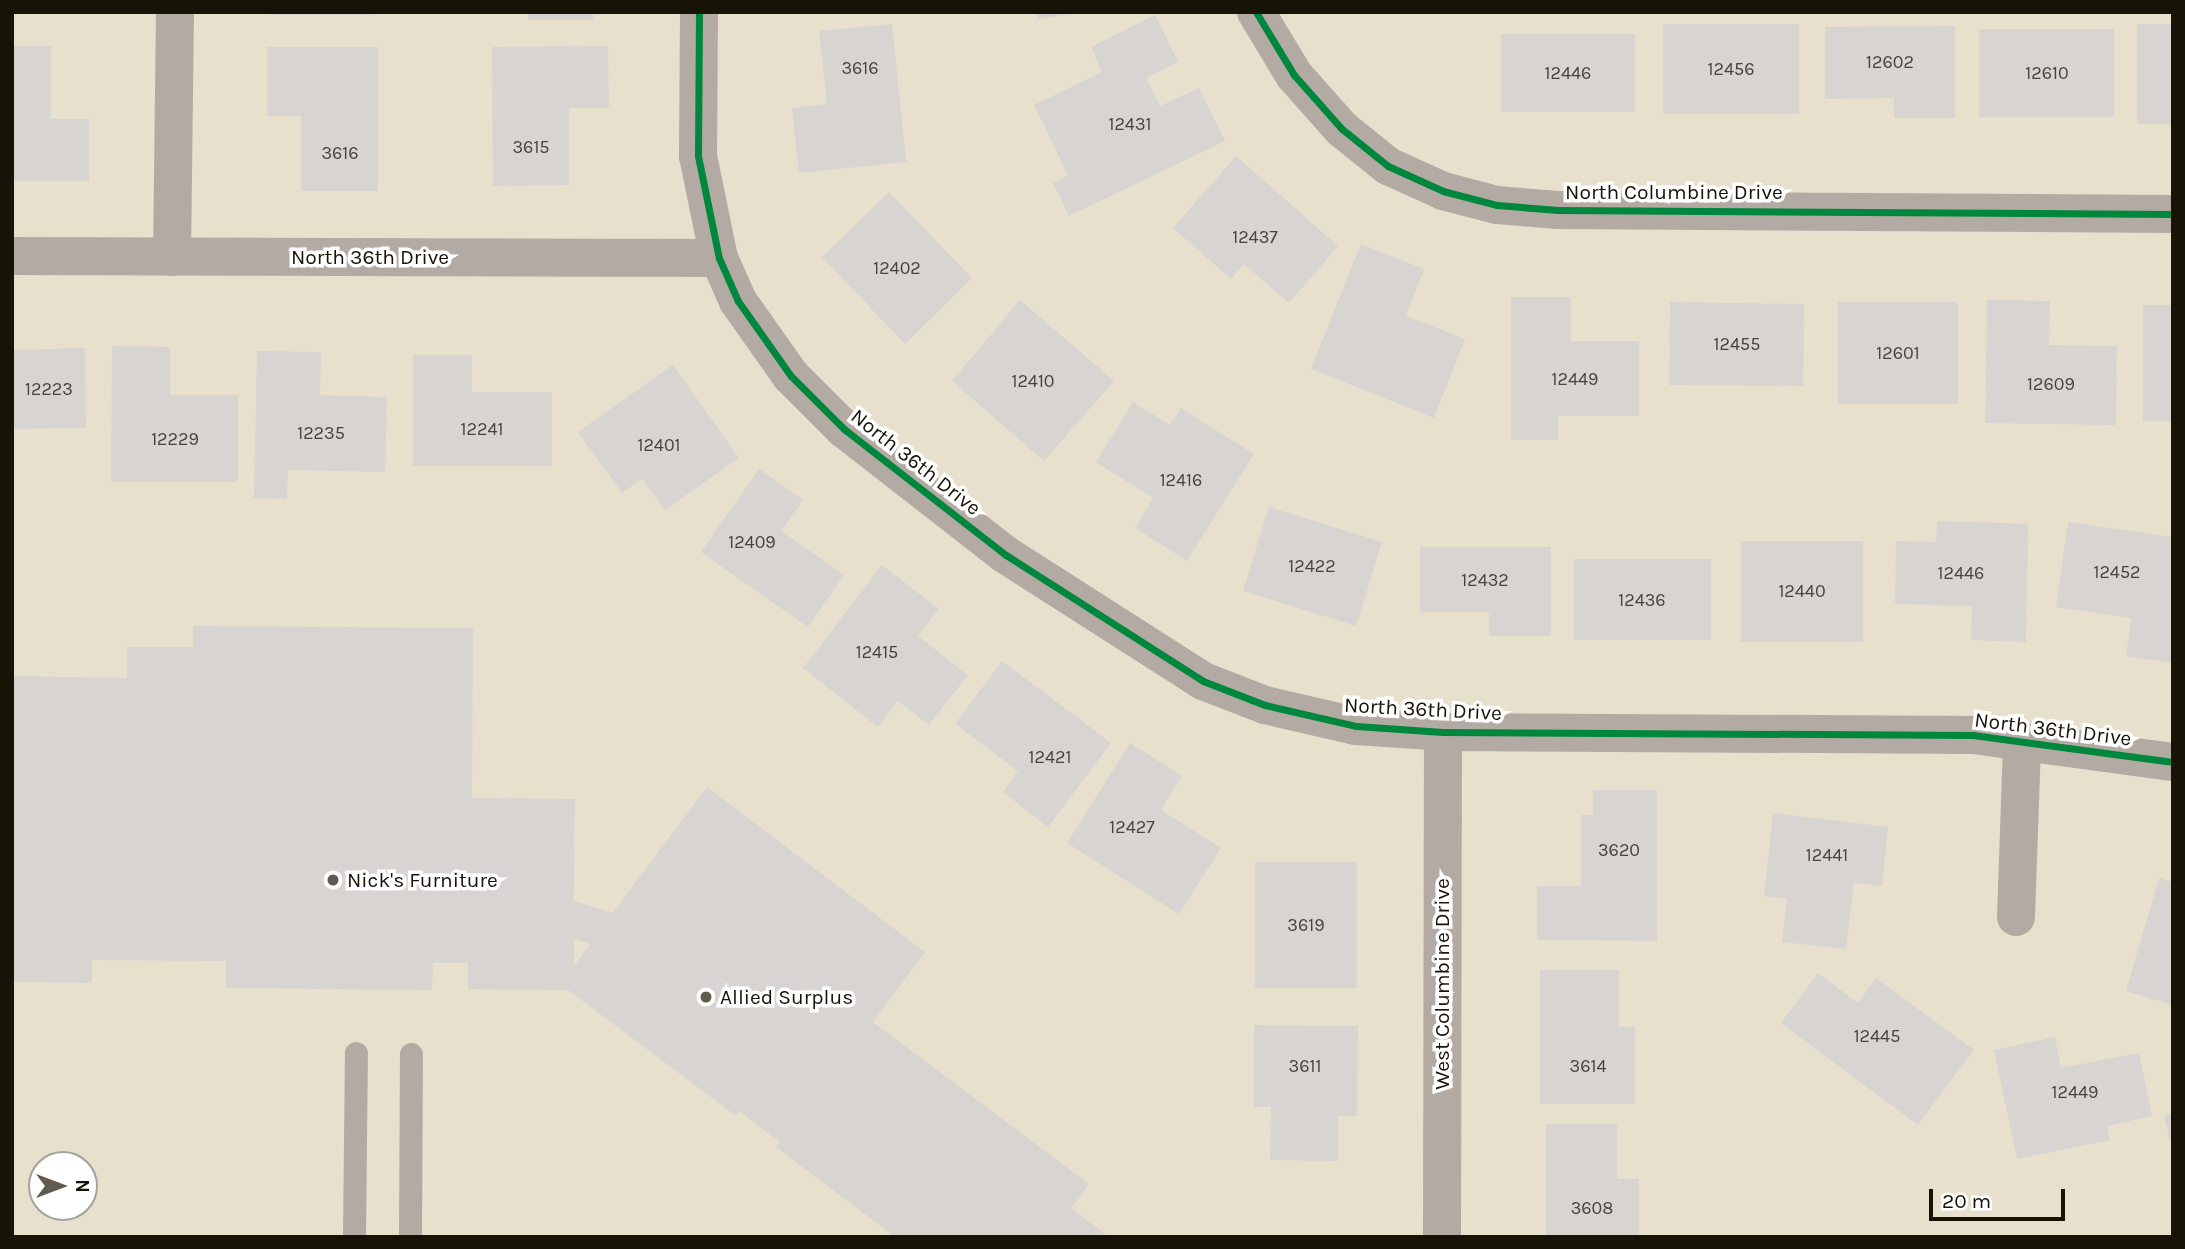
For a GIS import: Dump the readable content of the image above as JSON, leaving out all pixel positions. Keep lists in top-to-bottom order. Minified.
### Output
{"streets":{"street":["North Columbine Drive","North 36th Drive","West Columbine Drive"]},"crossings":[["North 36th Drive","West Columbine Drive"]],"places":["Nick's Furniture","Allied Surplus"],"house_numbers":["12602","3616","12456","12446","12610","12431","3615","3616","12437","12402","12455","12601","12449","12410","12609","12223","12241","12235","12229","12401","12416","12409","12422","12452","12446","12432","12440","12436","12415","12421","12427","3620","12441","3619","12445","3611","3614","12449","3608"],"scale_bar":"20 m","north":"right"}
